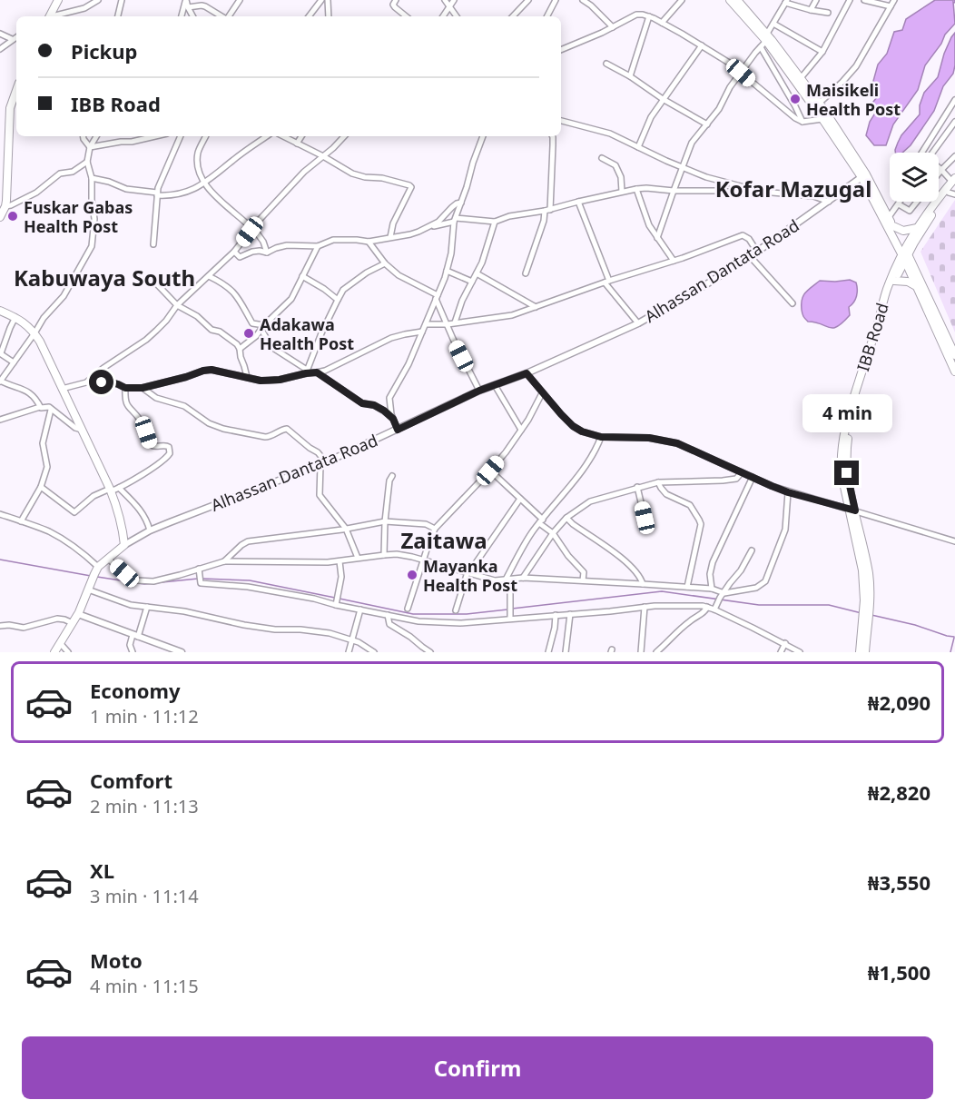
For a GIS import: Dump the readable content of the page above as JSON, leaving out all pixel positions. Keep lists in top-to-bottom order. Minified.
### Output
{"streets":{"main road":["IBB Road"],"street":["Alhassan Dantata Road"]},"districts":["Kofar Mazugal","Kabuwaya South","Zaitawa"],"places":["Maisikeli Health Post","Fuskar Gabas Health Post","Adakawa Health Post","Mayanka Health Post"],"page":{"banner":["Pickup","IBB Road"],"bubble":"4 min","list":[{"name":"Economy","note":"1 min · 11:12","value":"₦2,090"},{"name":"Comfort","note":"2 min · 11:13","value":"₦2,820"},{"name":"XL","note":"3 min · 11:14","value":"₦3,550"},{"name":"Moto","note":"4 min · 11:15","value":"₦1,500"}],"buttons":"Confirm"}}
